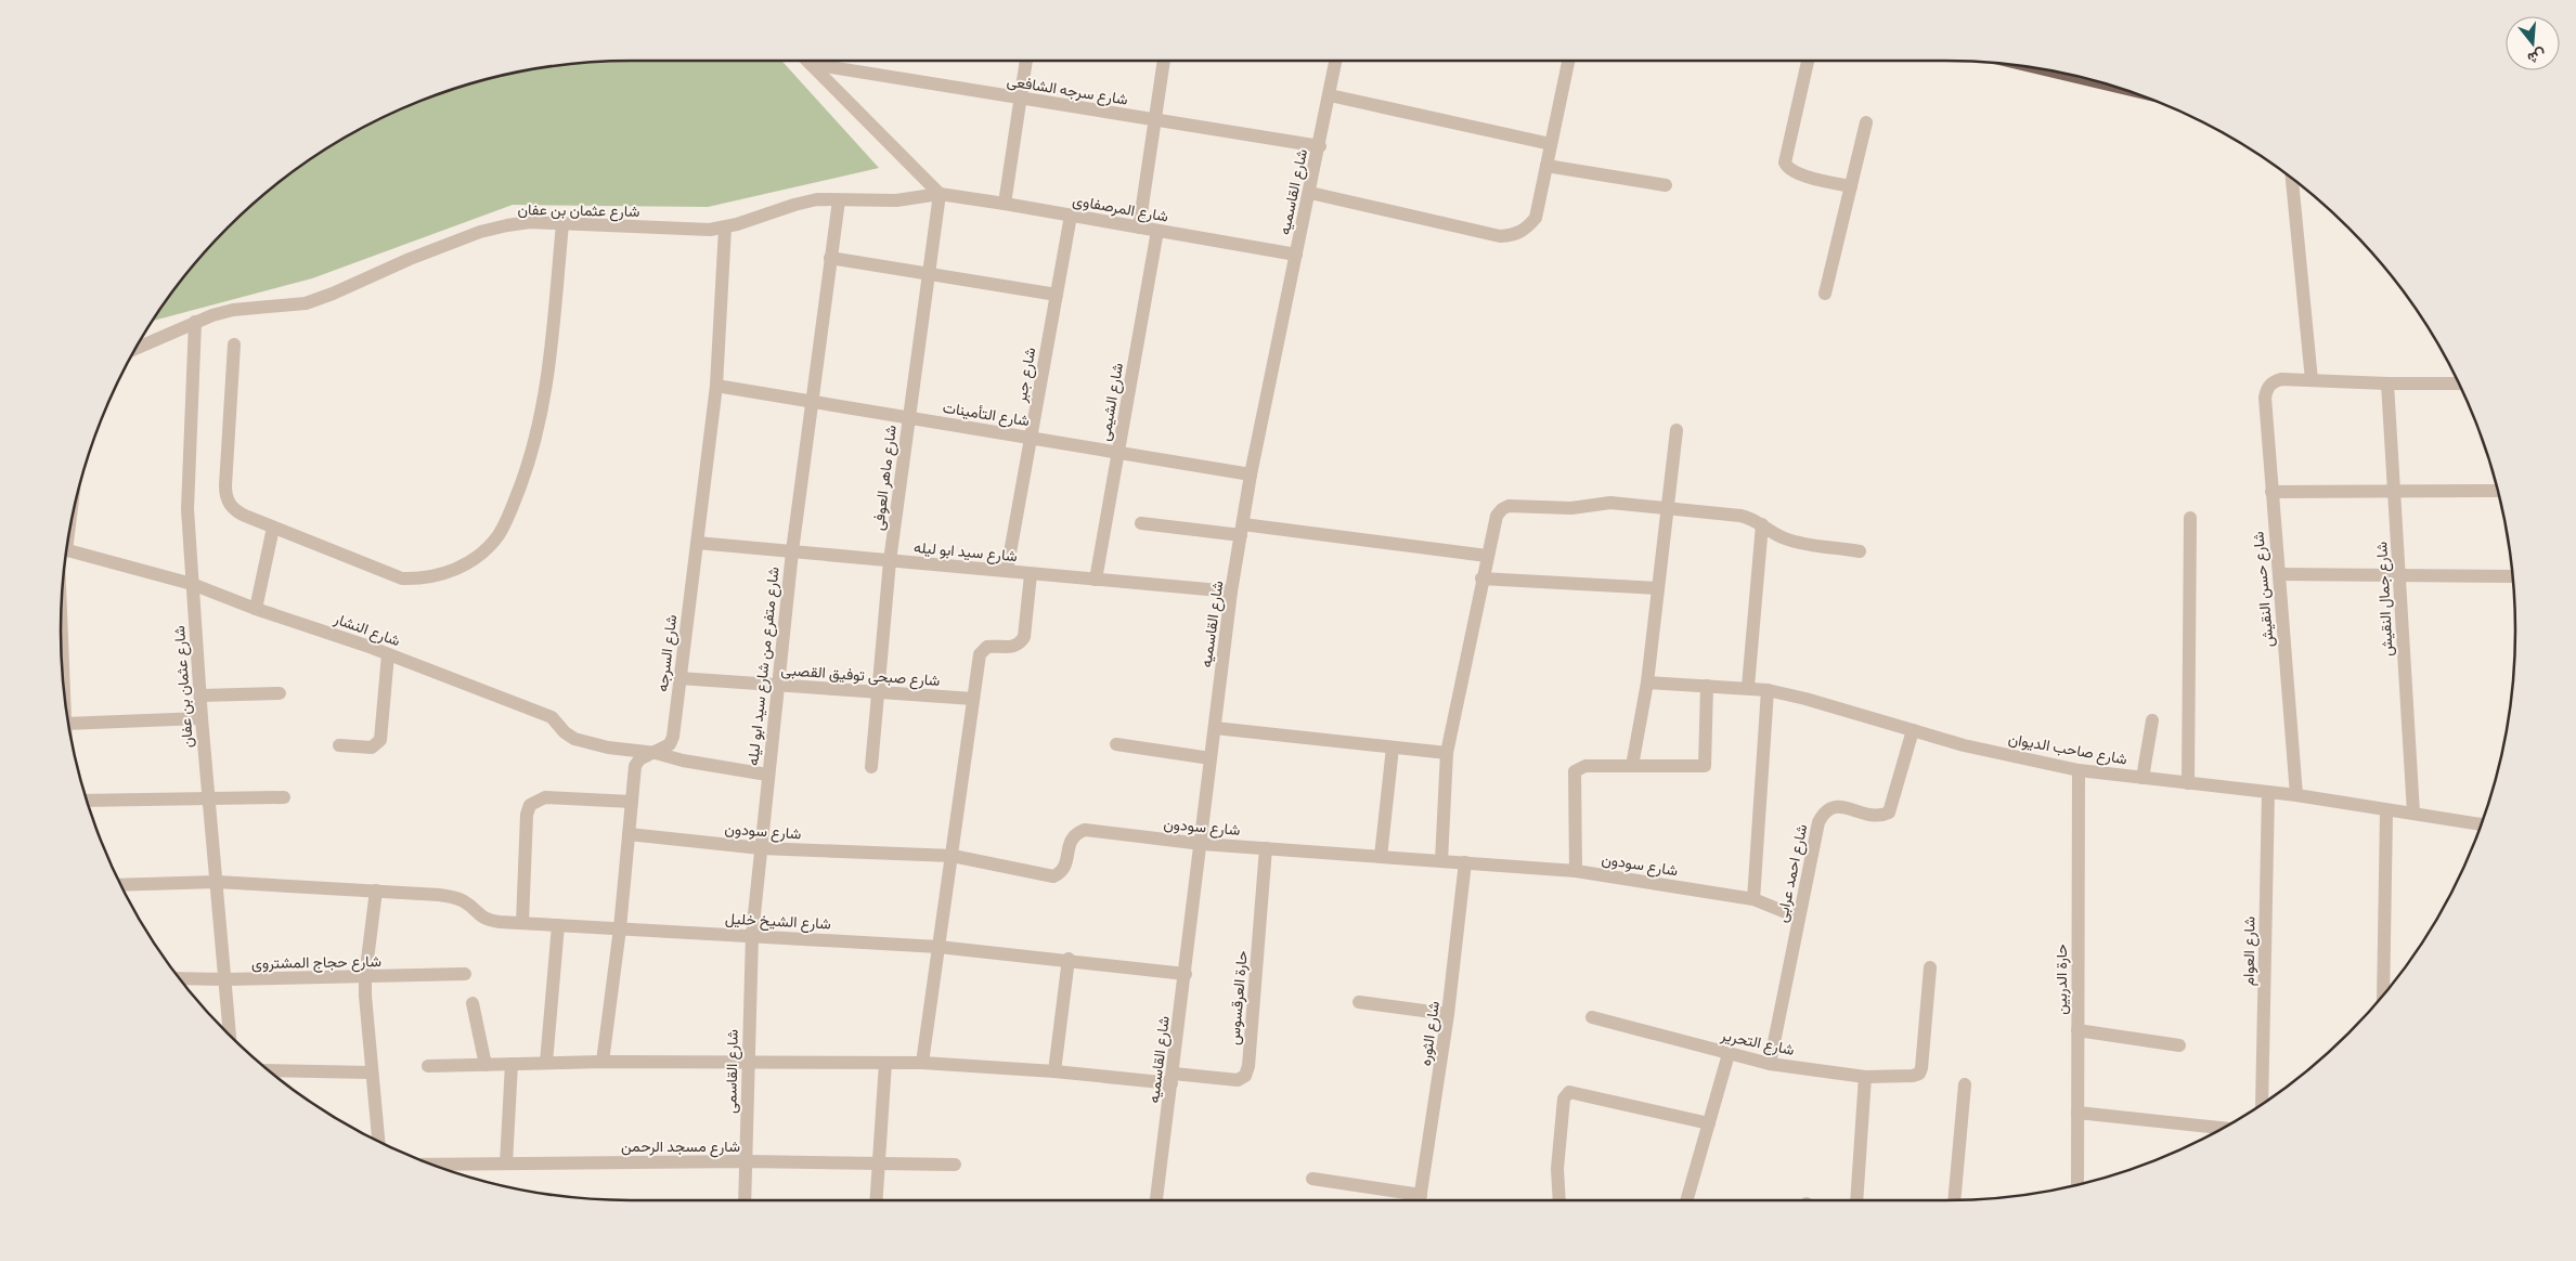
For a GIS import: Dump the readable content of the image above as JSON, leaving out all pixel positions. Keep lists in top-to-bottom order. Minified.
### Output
{"streets":{"street":["شارع سرجه الشافعى","شارع القاسميه","شارع المرصفاوى","شارع عثمان بن عفان","شارع جبر","شارع الشيمى","شارع التأمينات","شارع ماهر العوفى","شارع سيد ابو ليله","شارع حسن النقيش","شارع جمال النقيش","شارع النشار","شارع السرجه","شارع متفرع من شارع سيد ابو ليله","شارع صبحى توفيق القصبى","شارع صاحب الديوان","شارع سودون","شارع احمد عرابى","شارع الشيخ خليل","شارع العوام","شارع حجاج المشتروى","حارة الدربين","حارة العرقسوس","شارع الثوره","شارع التحرير","شارع القاسمى","شارع مسجد الرحمن"]},"crossings":[["شارع سرجه الشافعى","شارع القاسميه"],["شارع القاسميه","شارع المرصفاوى"],["شارع القاسميه","شارع التأمينات"],["شارع القاسميه","شارع سيد ابو ليله"],["شارع القاسميه","شارع سودون"],["شارع القاسميه","شارع الشيخ خليل"],["شارع القاسميه","حارة العرقسوس"],["شارع المرصفاوى","شارع عثمان بن عفان"],["شارع المرصفاوى","شارع جبر"],["شارع المرصفاوى","شارع الشيمى"],["شارع المرصفاوى","شارع ماهر العوفى"],["شارع عثمان بن عفان","شارع ماهر العوفى"],["شارع عثمان بن عفان","شارع النشار"],["شارع عثمان بن عفان","شارع السرجه"],["شارع عثمان بن عفان","شارع متفرع من شارع سيد ابو ليله"],["شارع عثمان بن عفان","شارع الشيخ خليل"],["شارع عثمان بن عفان","شارع حجاج المشتروى"],["شارع جبر","شارع التأمينات"],["شارع جبر","شارع سيد ابو ليله"],["شارع الشيمى","شارع التأمينات"],["شارع الشيمى","شارع سيد ابو ليله"],["شارع التأمينات","شارع ماهر العوفى"],["شارع التأمينات","شارع السرجه"],["شارع التأمينات","شارع متفرع من شارع سيد ابو ليله"],["شارع ماهر العوفى","شارع سيد ابو ليله"],["شارع ماهر العوفى","شارع صبحى توفيق القصبى"],["شارع سيد ابو ليله","شارع السرجه"],["شارع سيد ابو ليله","شارع متفرع من شارع سيد ابو ليله"],["شارع حسن النقيش","شارع صاحب الديوان"],["شارع جمال النقيش","شارع صاحب الديوان"],["شارع النشار","شارع السرجه"],["شارع النشار","شارع متفرع من شارع سيد ابو ليله"],["شارع السرجه","شارع صبحى توفيق القصبى"],["شارع السرجه","شارع سودون"],["شارع السرجه","شارع الشيخ خليل"],["شارع متفرع من شارع سيد ابو ليله","شارع صبحى توفيق القصبى"],["شارع متفرع من شارع سيد ابو ليله","شارع سودون"],["شارع متفرع من شارع سيد ابو ليله","شارع الشيخ خليل"],["شارع متفرع من شارع سيد ابو ليله","شارع القاسمى"],["شارع صاحب الديوان","شارع احمد عرابى"],["شارع صاحب الديوان","شارع العوام"],["شارع صاحب الديوان","حارة الدربين"],["شارع سودون","شارع احمد عرابى"],["شارع سودون","حارة العرقسوس"],["شارع سودون","شارع الثوره"],["شارع احمد عرابى","شارع التحرير"],["شارع الشيخ خليل","شارع القاسمى"],["شارع القاسمى","شارع مسجد الرحمن"]],"north":"bottom"}
